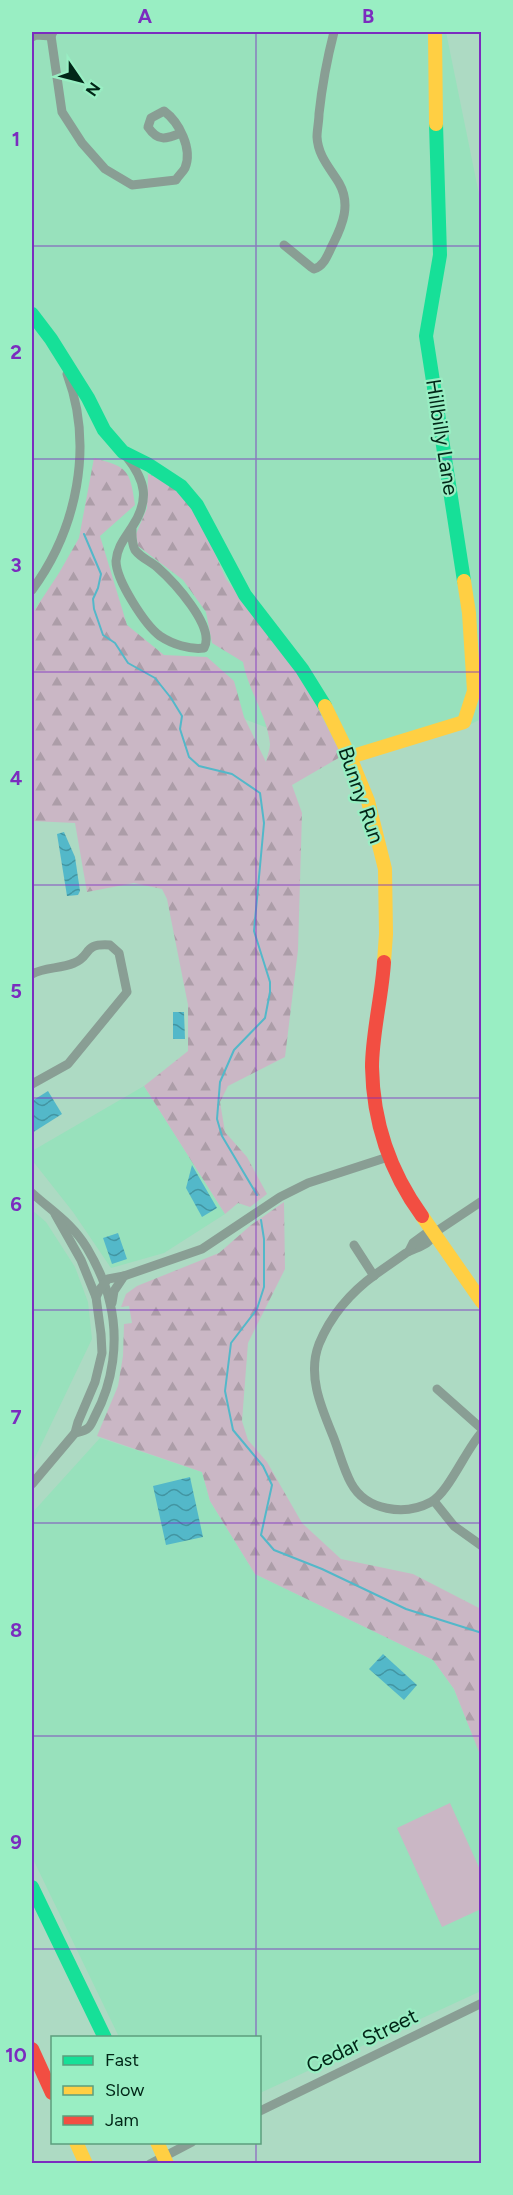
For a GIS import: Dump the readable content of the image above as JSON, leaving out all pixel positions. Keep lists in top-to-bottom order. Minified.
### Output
{"streets":{"main road":["Hillbilly Lane","Bunny Run"],"street":["Cedar Street"]},"crossings":[["Hillbilly Lane","Bunny Run"]],"legend":["Fast","Slow","Jam"],"north":"bottom right","grid":{"columns":["A","B"],"rows":["1","2","3","4","5","6","7","8","9","10"]}}
